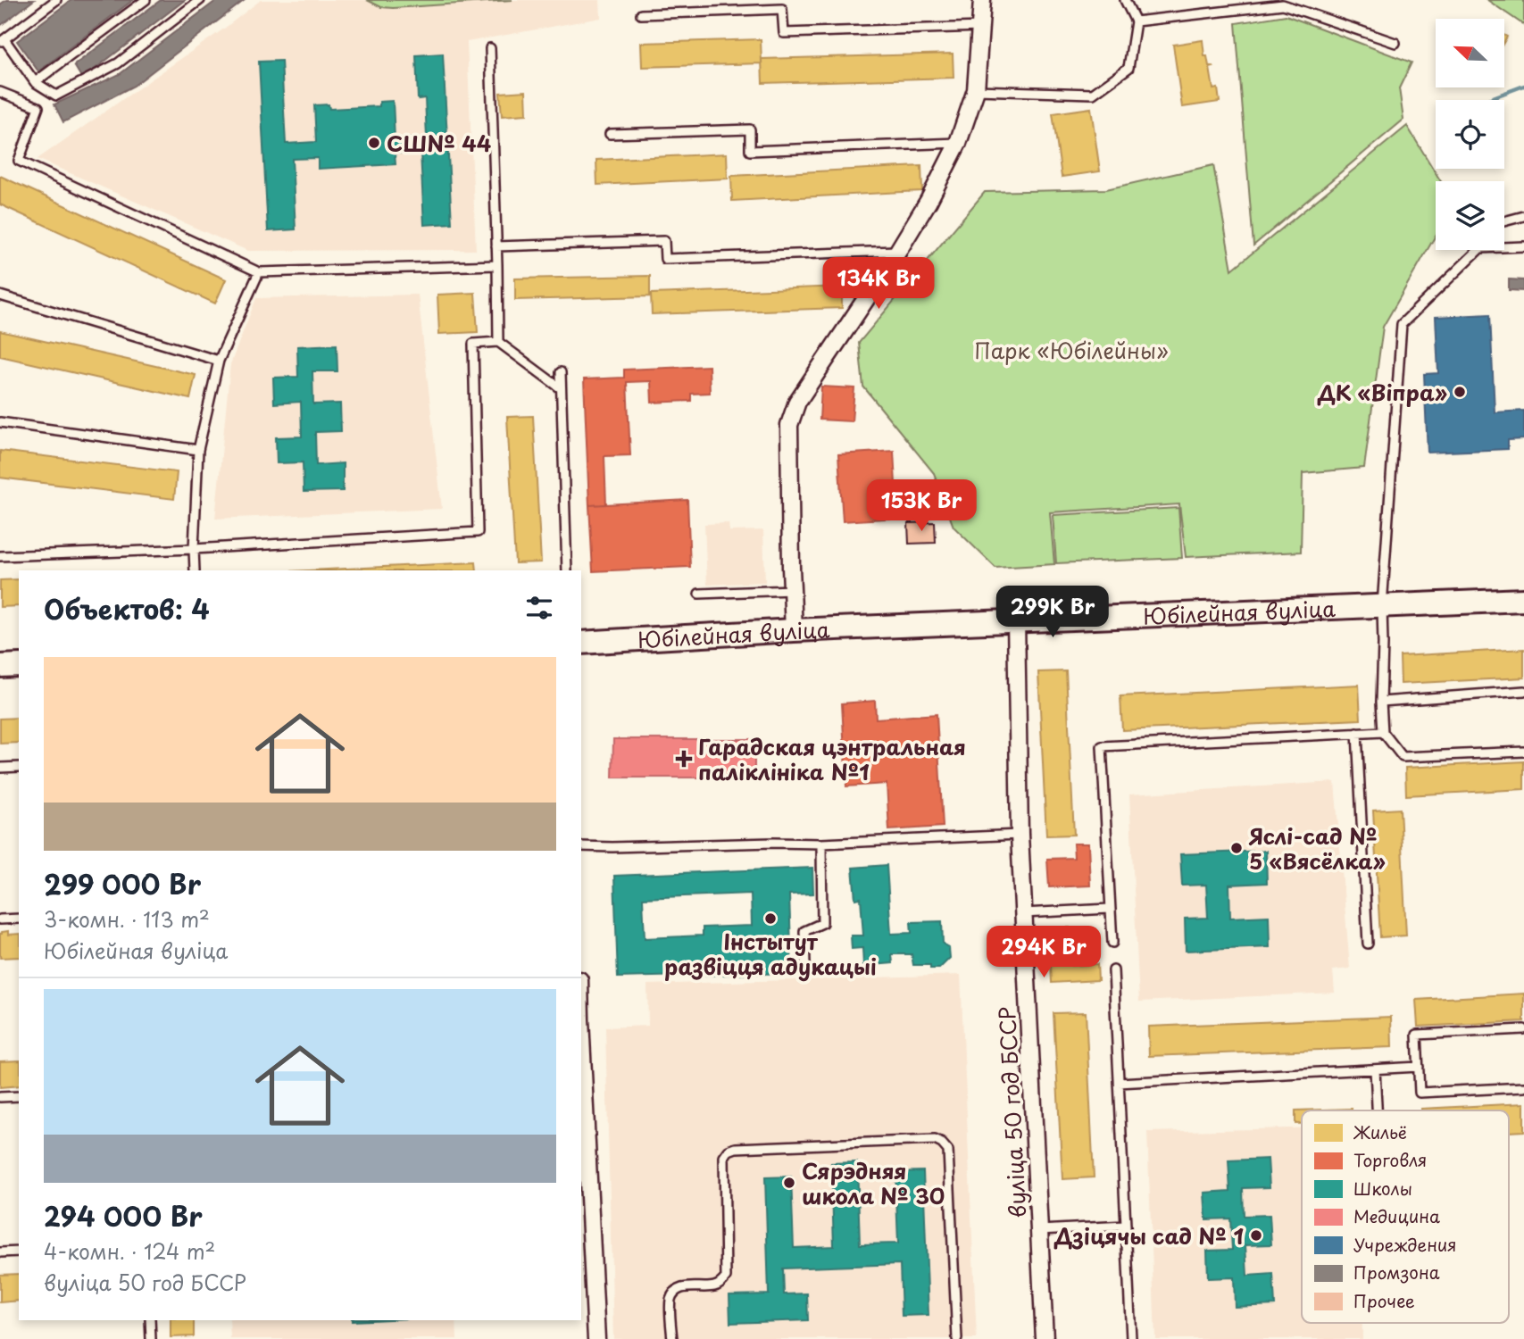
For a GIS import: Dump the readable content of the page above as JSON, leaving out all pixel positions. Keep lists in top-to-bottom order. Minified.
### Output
{"streets":{"main road":["Юбілейная вуліца"],"street":["вуліца 50 год БССР"]},"crossings":[["Юбілейная вуліца","вуліца 50 год БССР"]],"parks":["Парк «Юбілейны»"],"places":{"other":["СШ№ 44","ДК «Віпра»","Яслі-сад № 5 «Вясёлка»","Інстытут развіцця адукацыі","Сярэдняя школа № 30","Дзіцячы сад № 1"],"health":["Гарадская цэнтральная паліклініка №1"]},"legend":["Жильё","Торговля","Школы","Медицина","Учреждения","Промзона","Прочее"],"north":"top left","page":{"price":["134K Br","153K Br","299K Br","294K Br"],"heading":"Объектов: 4","list":[{"name":"299 000 Br","note":"3-комн. · 113 m² · Юбілейная вуліца"},{"name":"294 000 Br","note":"4-комн. · 124 m² · вуліца 50 год БССР"}]}}
